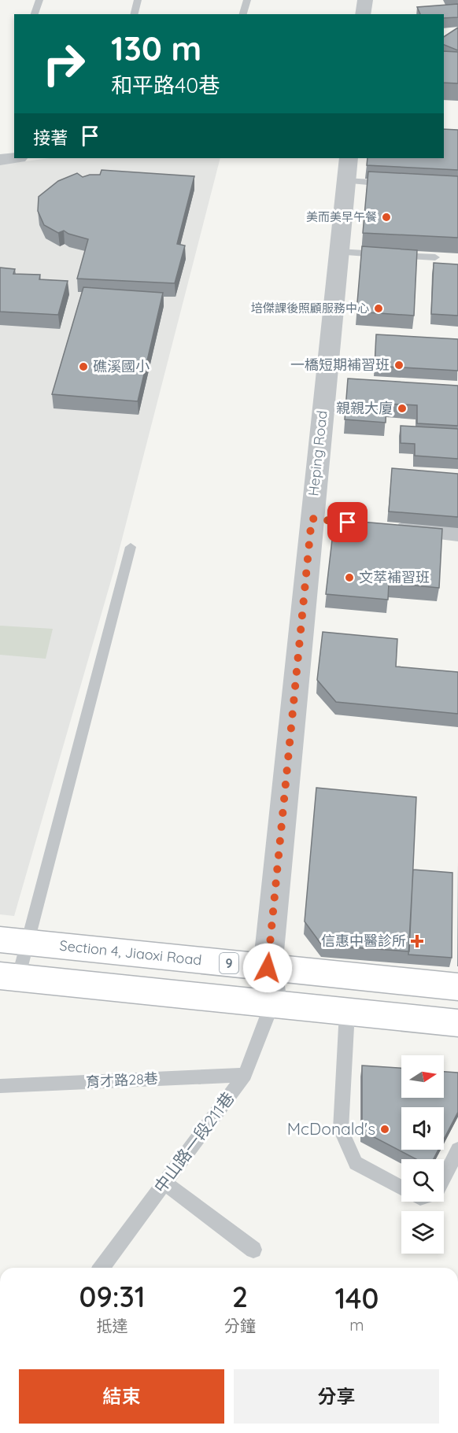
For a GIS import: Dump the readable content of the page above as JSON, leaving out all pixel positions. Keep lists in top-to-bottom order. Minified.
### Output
{"streets":{"main road":["Section 4, Jiaoxi Road","9"],"street":["Heping Road"],"lane":["育才路28巷","中山路一段211巷"]},"crossings":[["Heping Road","Section 4, Jiaoxi Road"],["Heping Road","中山路一段211巷"],["育才路28巷","中山路一段211巷"]],"places":{"other":["美而美早午餐","培傑課後照顧服務中心","一橋短期補習班","礁溪國小","親親大廈","文萃補習班","McDonald's"],"health":["信惠中醫診所"]},"north":"right","page":{"turn":["130 m","和平路40巷"],"then":"接著","eta":["09:31","抵達","2","分鐘","140","m"],"buttons":["結束","分享"]}}
